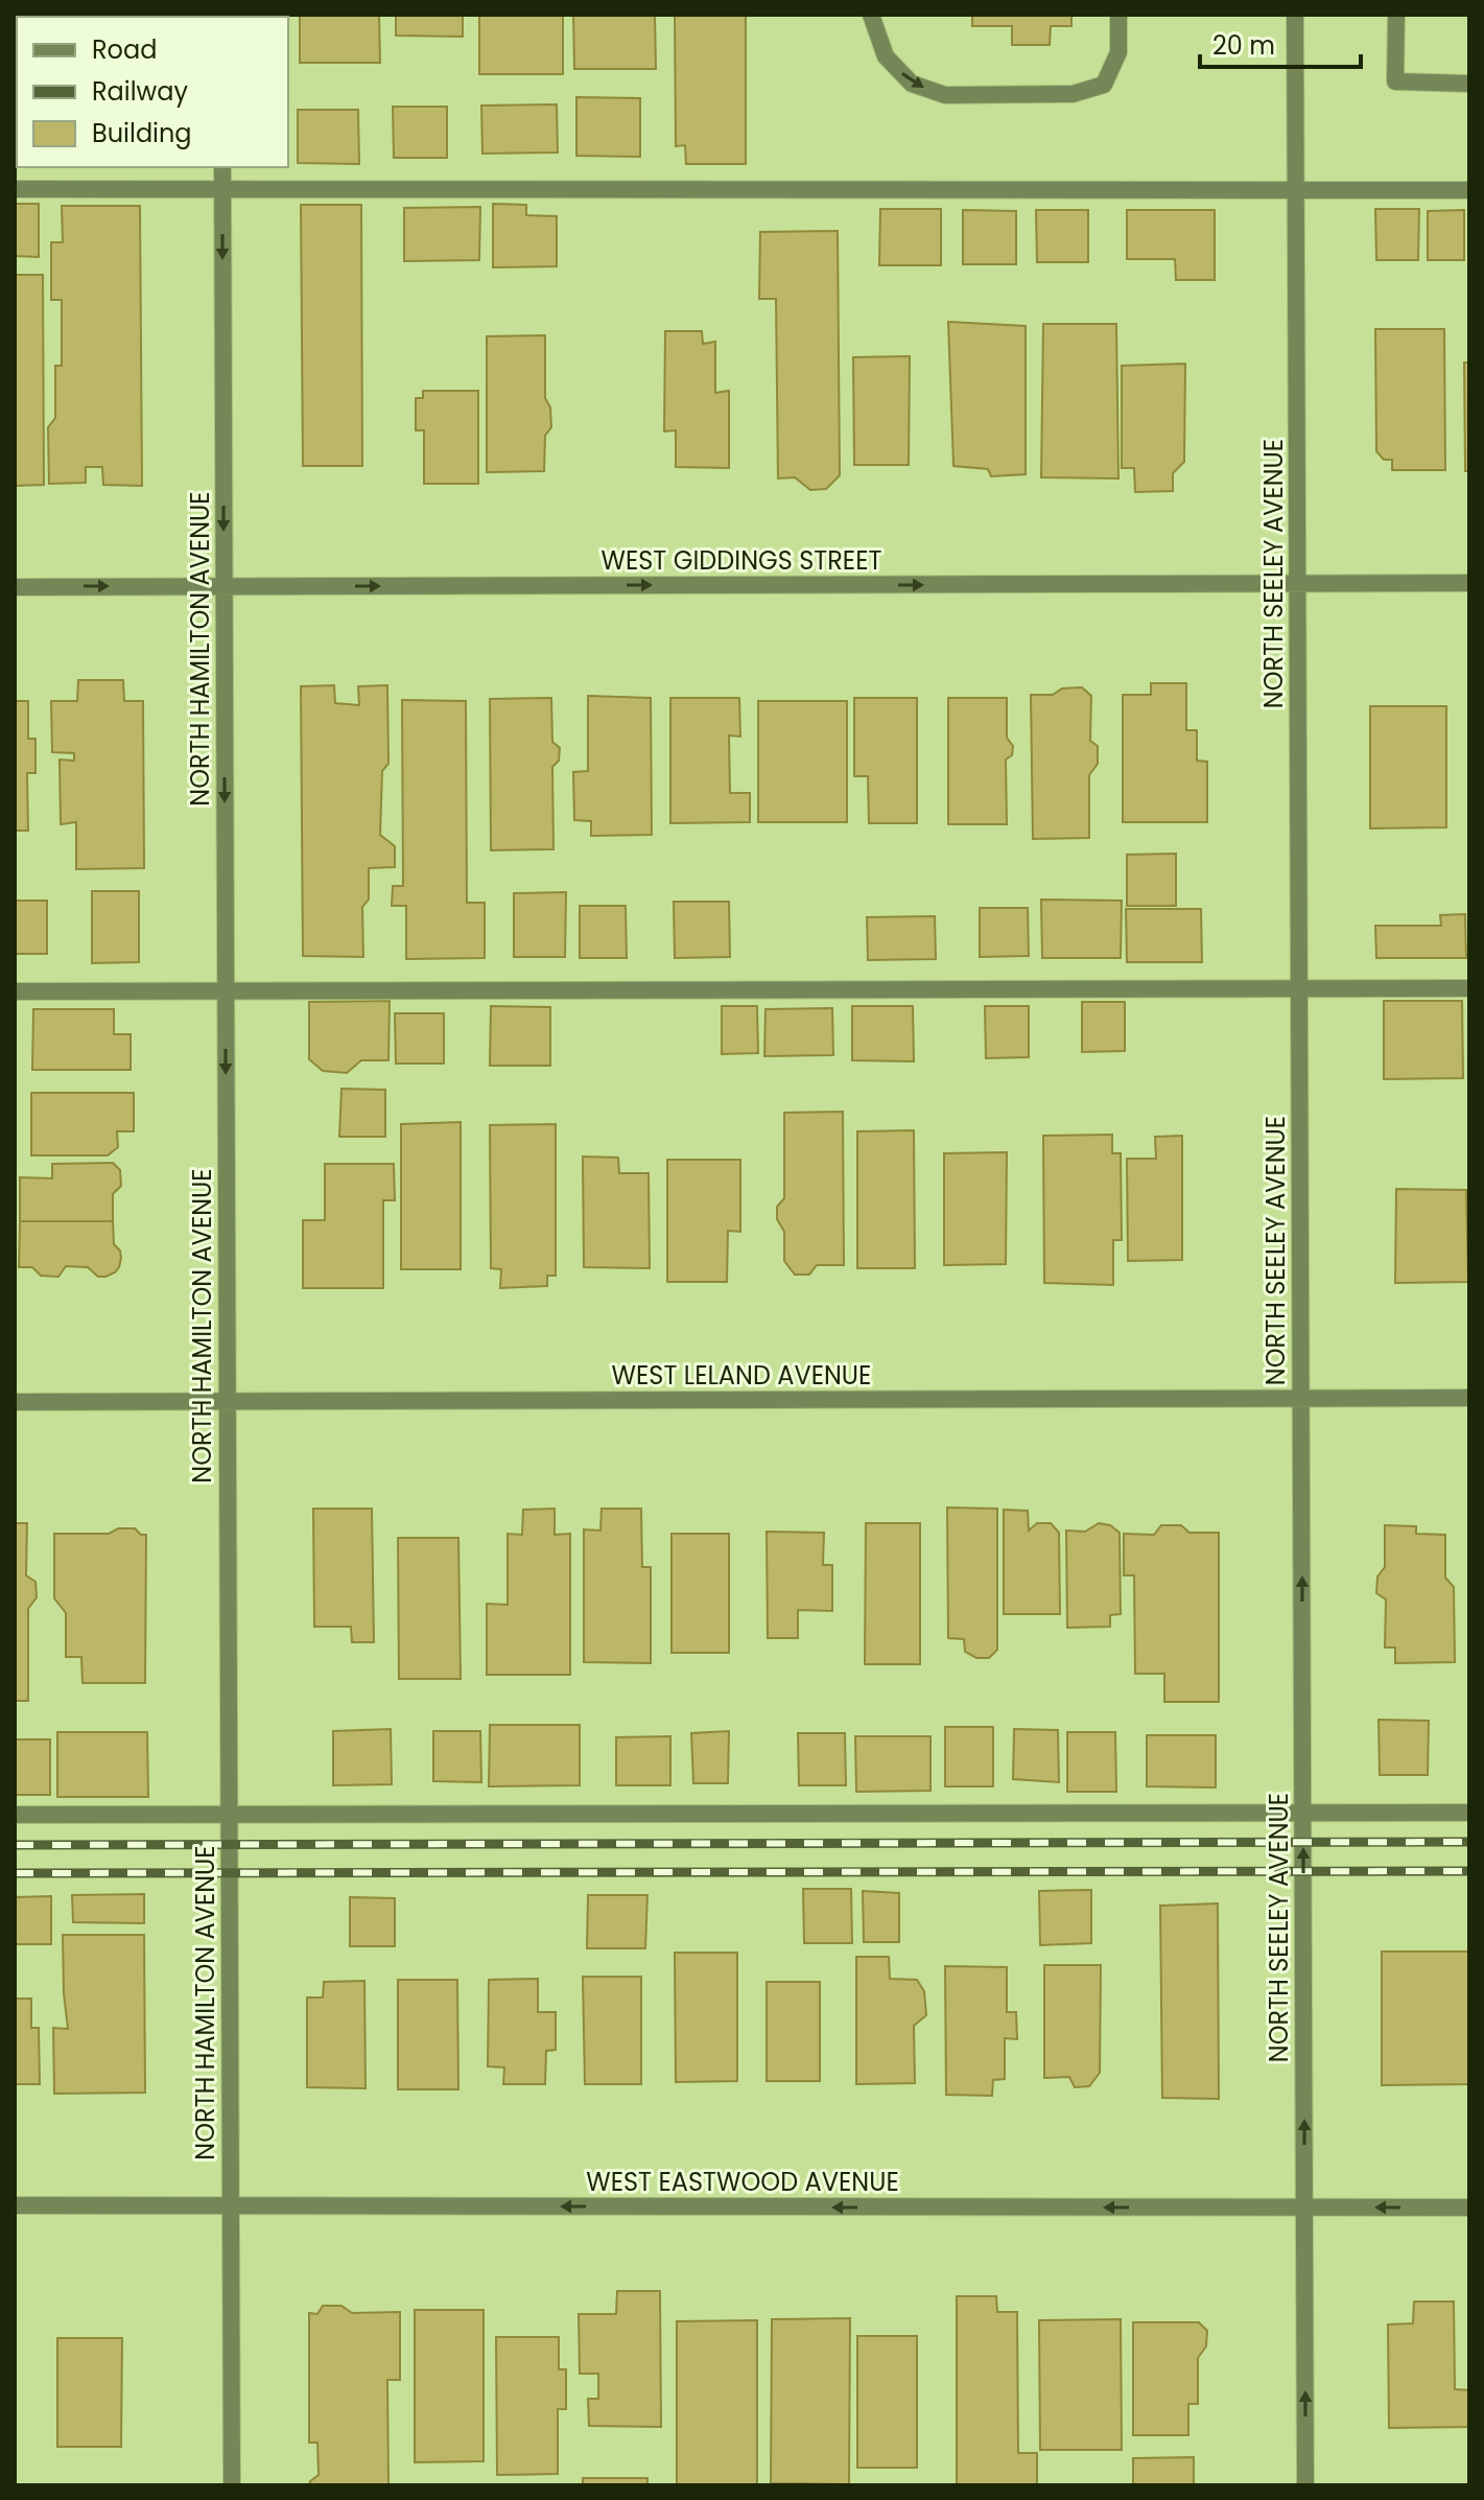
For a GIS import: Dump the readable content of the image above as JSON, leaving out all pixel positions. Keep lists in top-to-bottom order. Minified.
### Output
{"streets":{"street":["WEST GIDDINGS STREET","NORTH SEELEY AVENUE","NORTH HAMILTON AVENUE","WEST LELAND AVENUE","WEST EASTWOOD AVENUE"]},"crossings":[["WEST GIDDINGS STREET","NORTH SEELEY AVENUE"],["WEST GIDDINGS STREET","NORTH HAMILTON AVENUE"],["NORTH SEELEY AVENUE","WEST LELAND AVENUE"],["NORTH SEELEY AVENUE","WEST EASTWOOD AVENUE"],["NORTH HAMILTON AVENUE","WEST LELAND AVENUE"],["NORTH HAMILTON AVENUE","WEST EASTWOOD AVENUE"]],"one_way":["WEST GIDDINGS STREET","NORTH SEELEY AVENUE","NORTH HAMILTON AVENUE","WEST EASTWOOD AVENUE"],"legend":["Road","Railway","Building"],"scale_bar":"20 m"}
